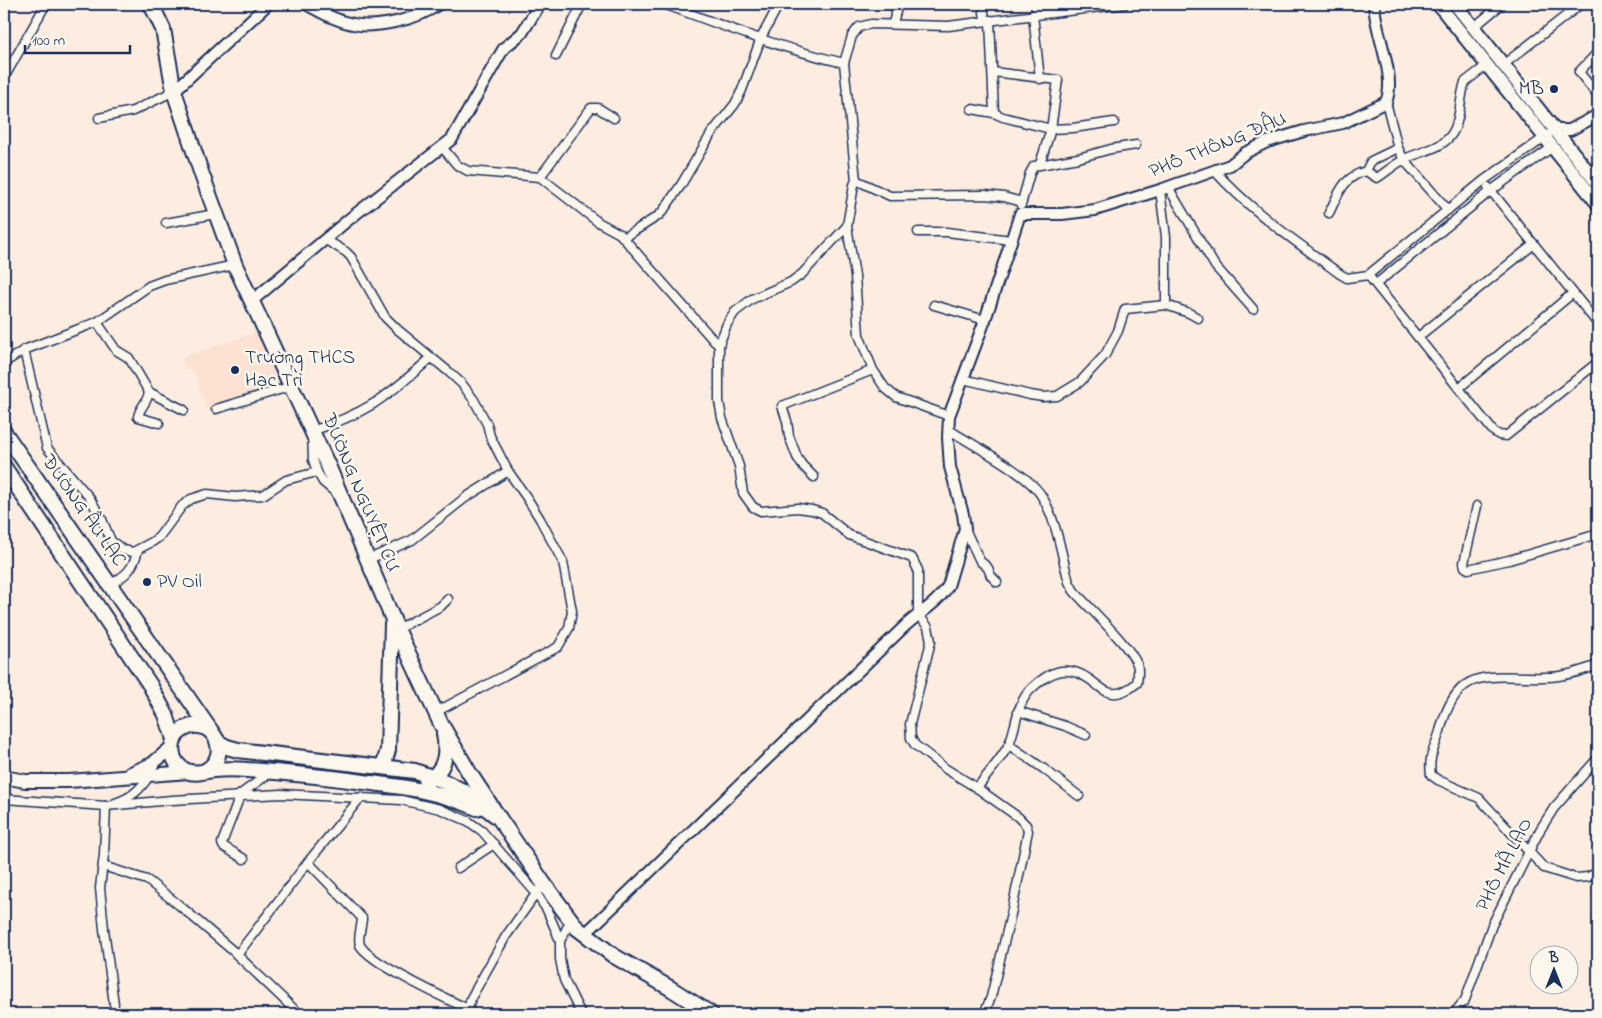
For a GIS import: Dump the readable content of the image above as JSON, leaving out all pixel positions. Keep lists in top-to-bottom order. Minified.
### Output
{"streets":{"highway":["ĐƯỜNG NGUYỆT CƯ","ĐƯỜNG ÂU LẠC"],"street":["PHỐ THÔNG ĐẬU","PHỐ MÃ LAO"]},"places":["MB","Trường THCS Hạc Trì","PV Oil"],"scale_bar":"100 m","north":"top"}
